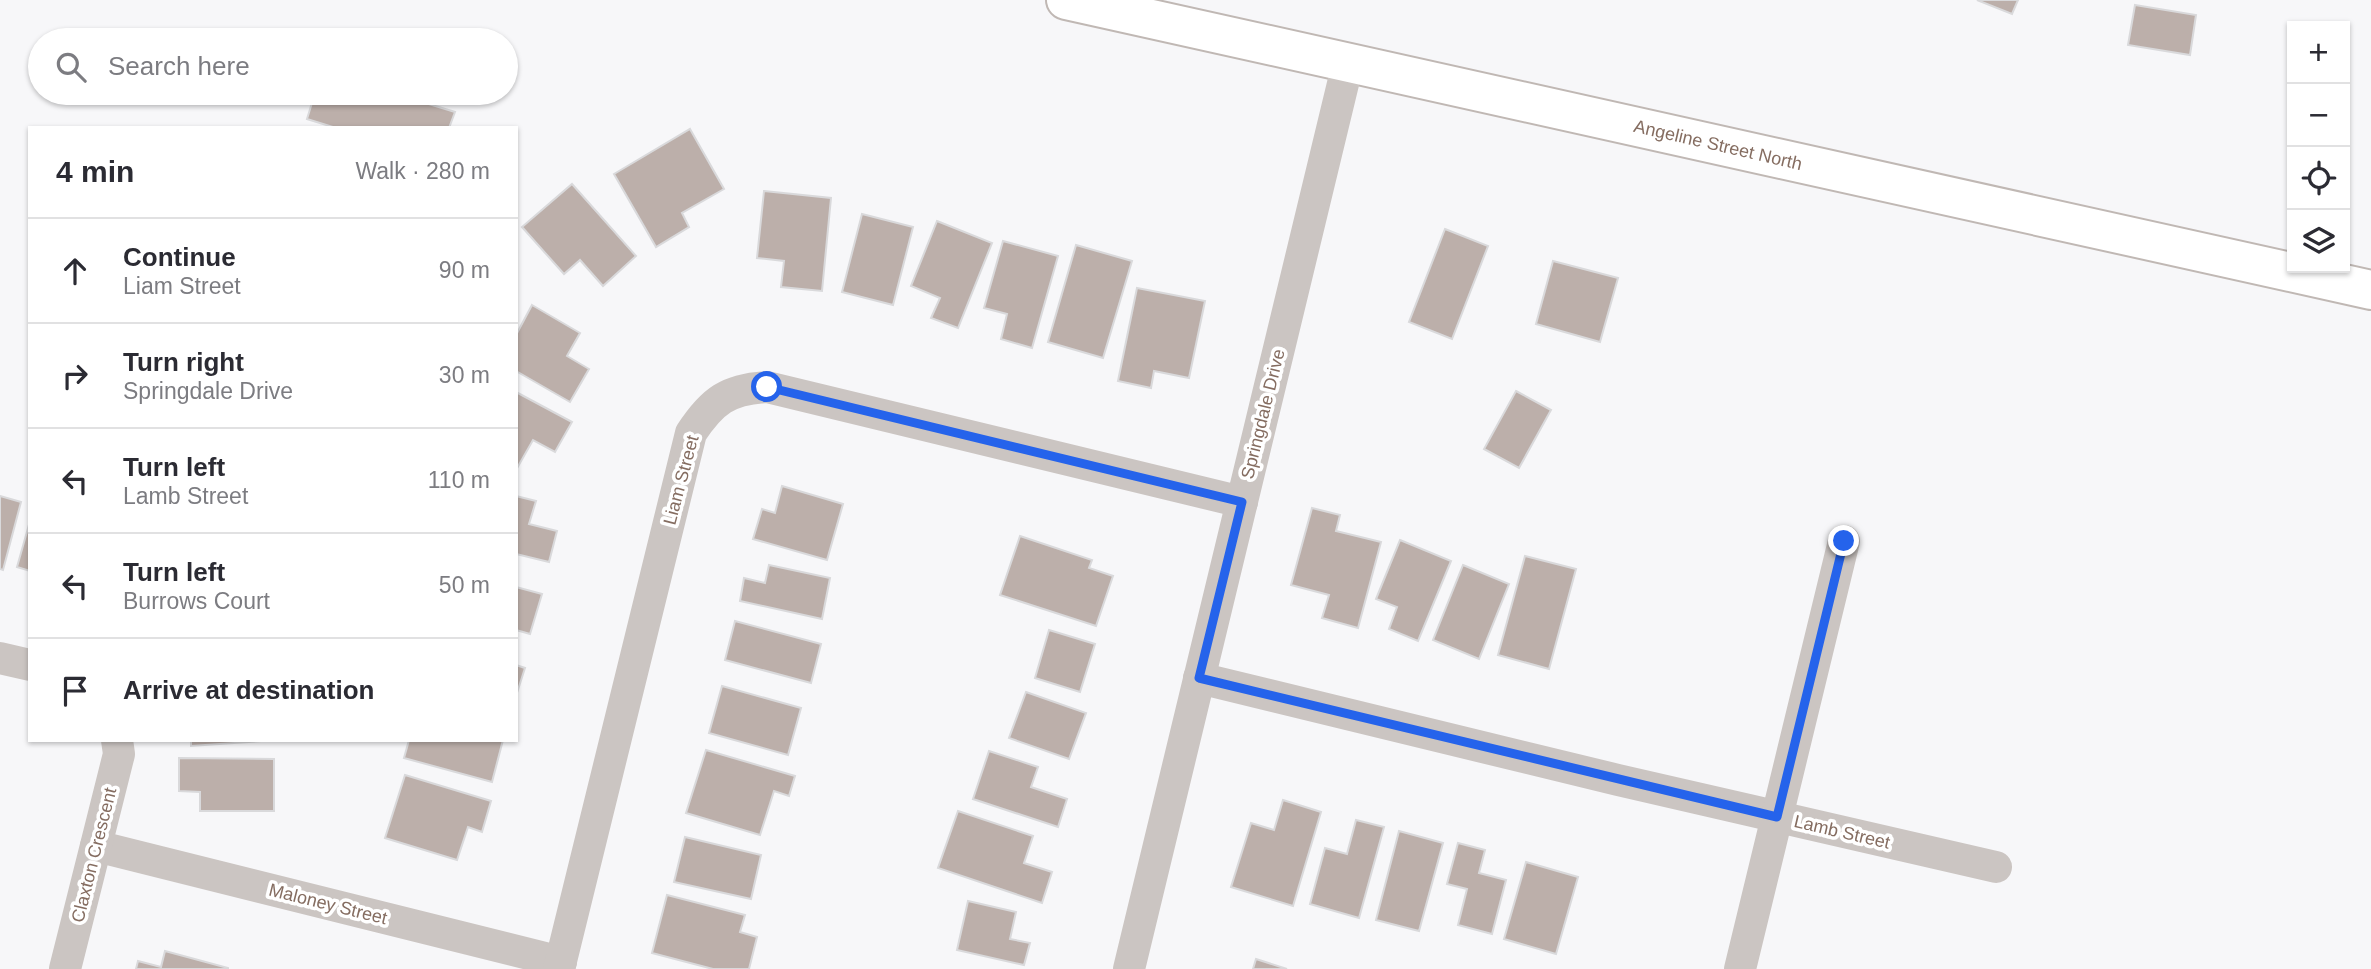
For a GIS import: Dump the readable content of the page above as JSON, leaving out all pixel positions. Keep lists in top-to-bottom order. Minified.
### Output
{"streets":{"main road":["Angeline Street North"],"street":["Springdale Drive","Liam Street","Lamb Street","Claxton Crescent","Maloney Street"]},"crossings":[["Angeline Street North","Springdale Drive"],["Springdale Drive","Liam Street"],["Springdale Drive","Lamb Street"],["Liam Street","Maloney Street"],["Claxton Crescent","Maloney Street"]],"page":{"map_buttons":["+","−"],"search":"Search here","heading":["4 min","Walk · 280 m"],"list":[["Continue","Liam Street","90 m"],["Turn right","Springdale Drive","30 m"],["Turn left","Lamb Street","110 m"],["Turn left","Burrows Court","50 m"],"Arrive at destination"]}}
